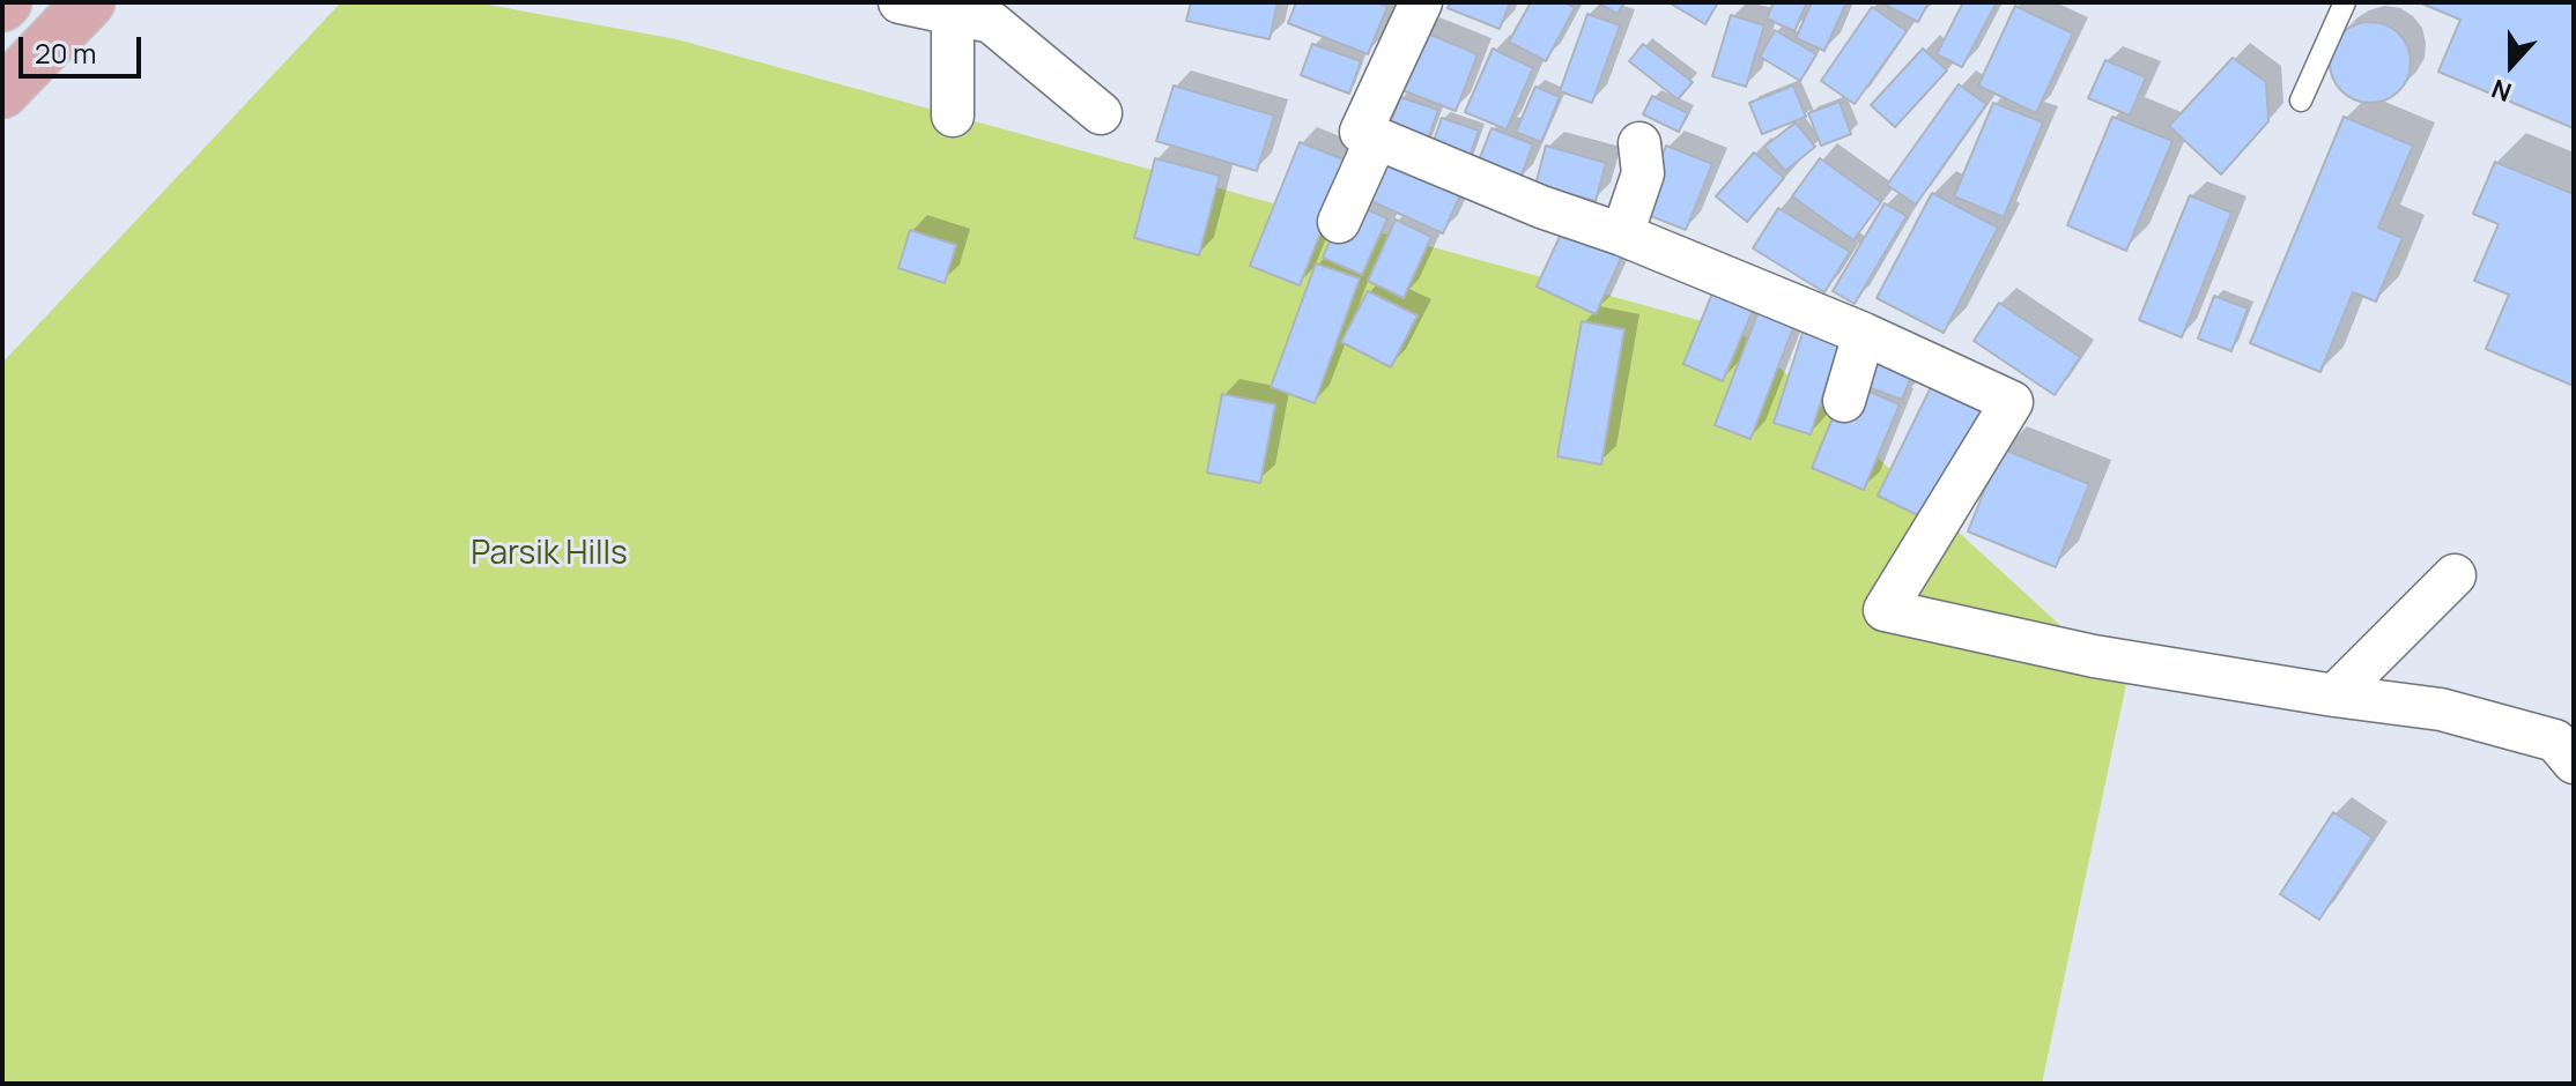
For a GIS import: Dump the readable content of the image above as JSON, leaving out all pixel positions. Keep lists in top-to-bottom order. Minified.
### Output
{"parks":["Parsik Hills"],"scale_bar":"20 m","north":"bottom"}
